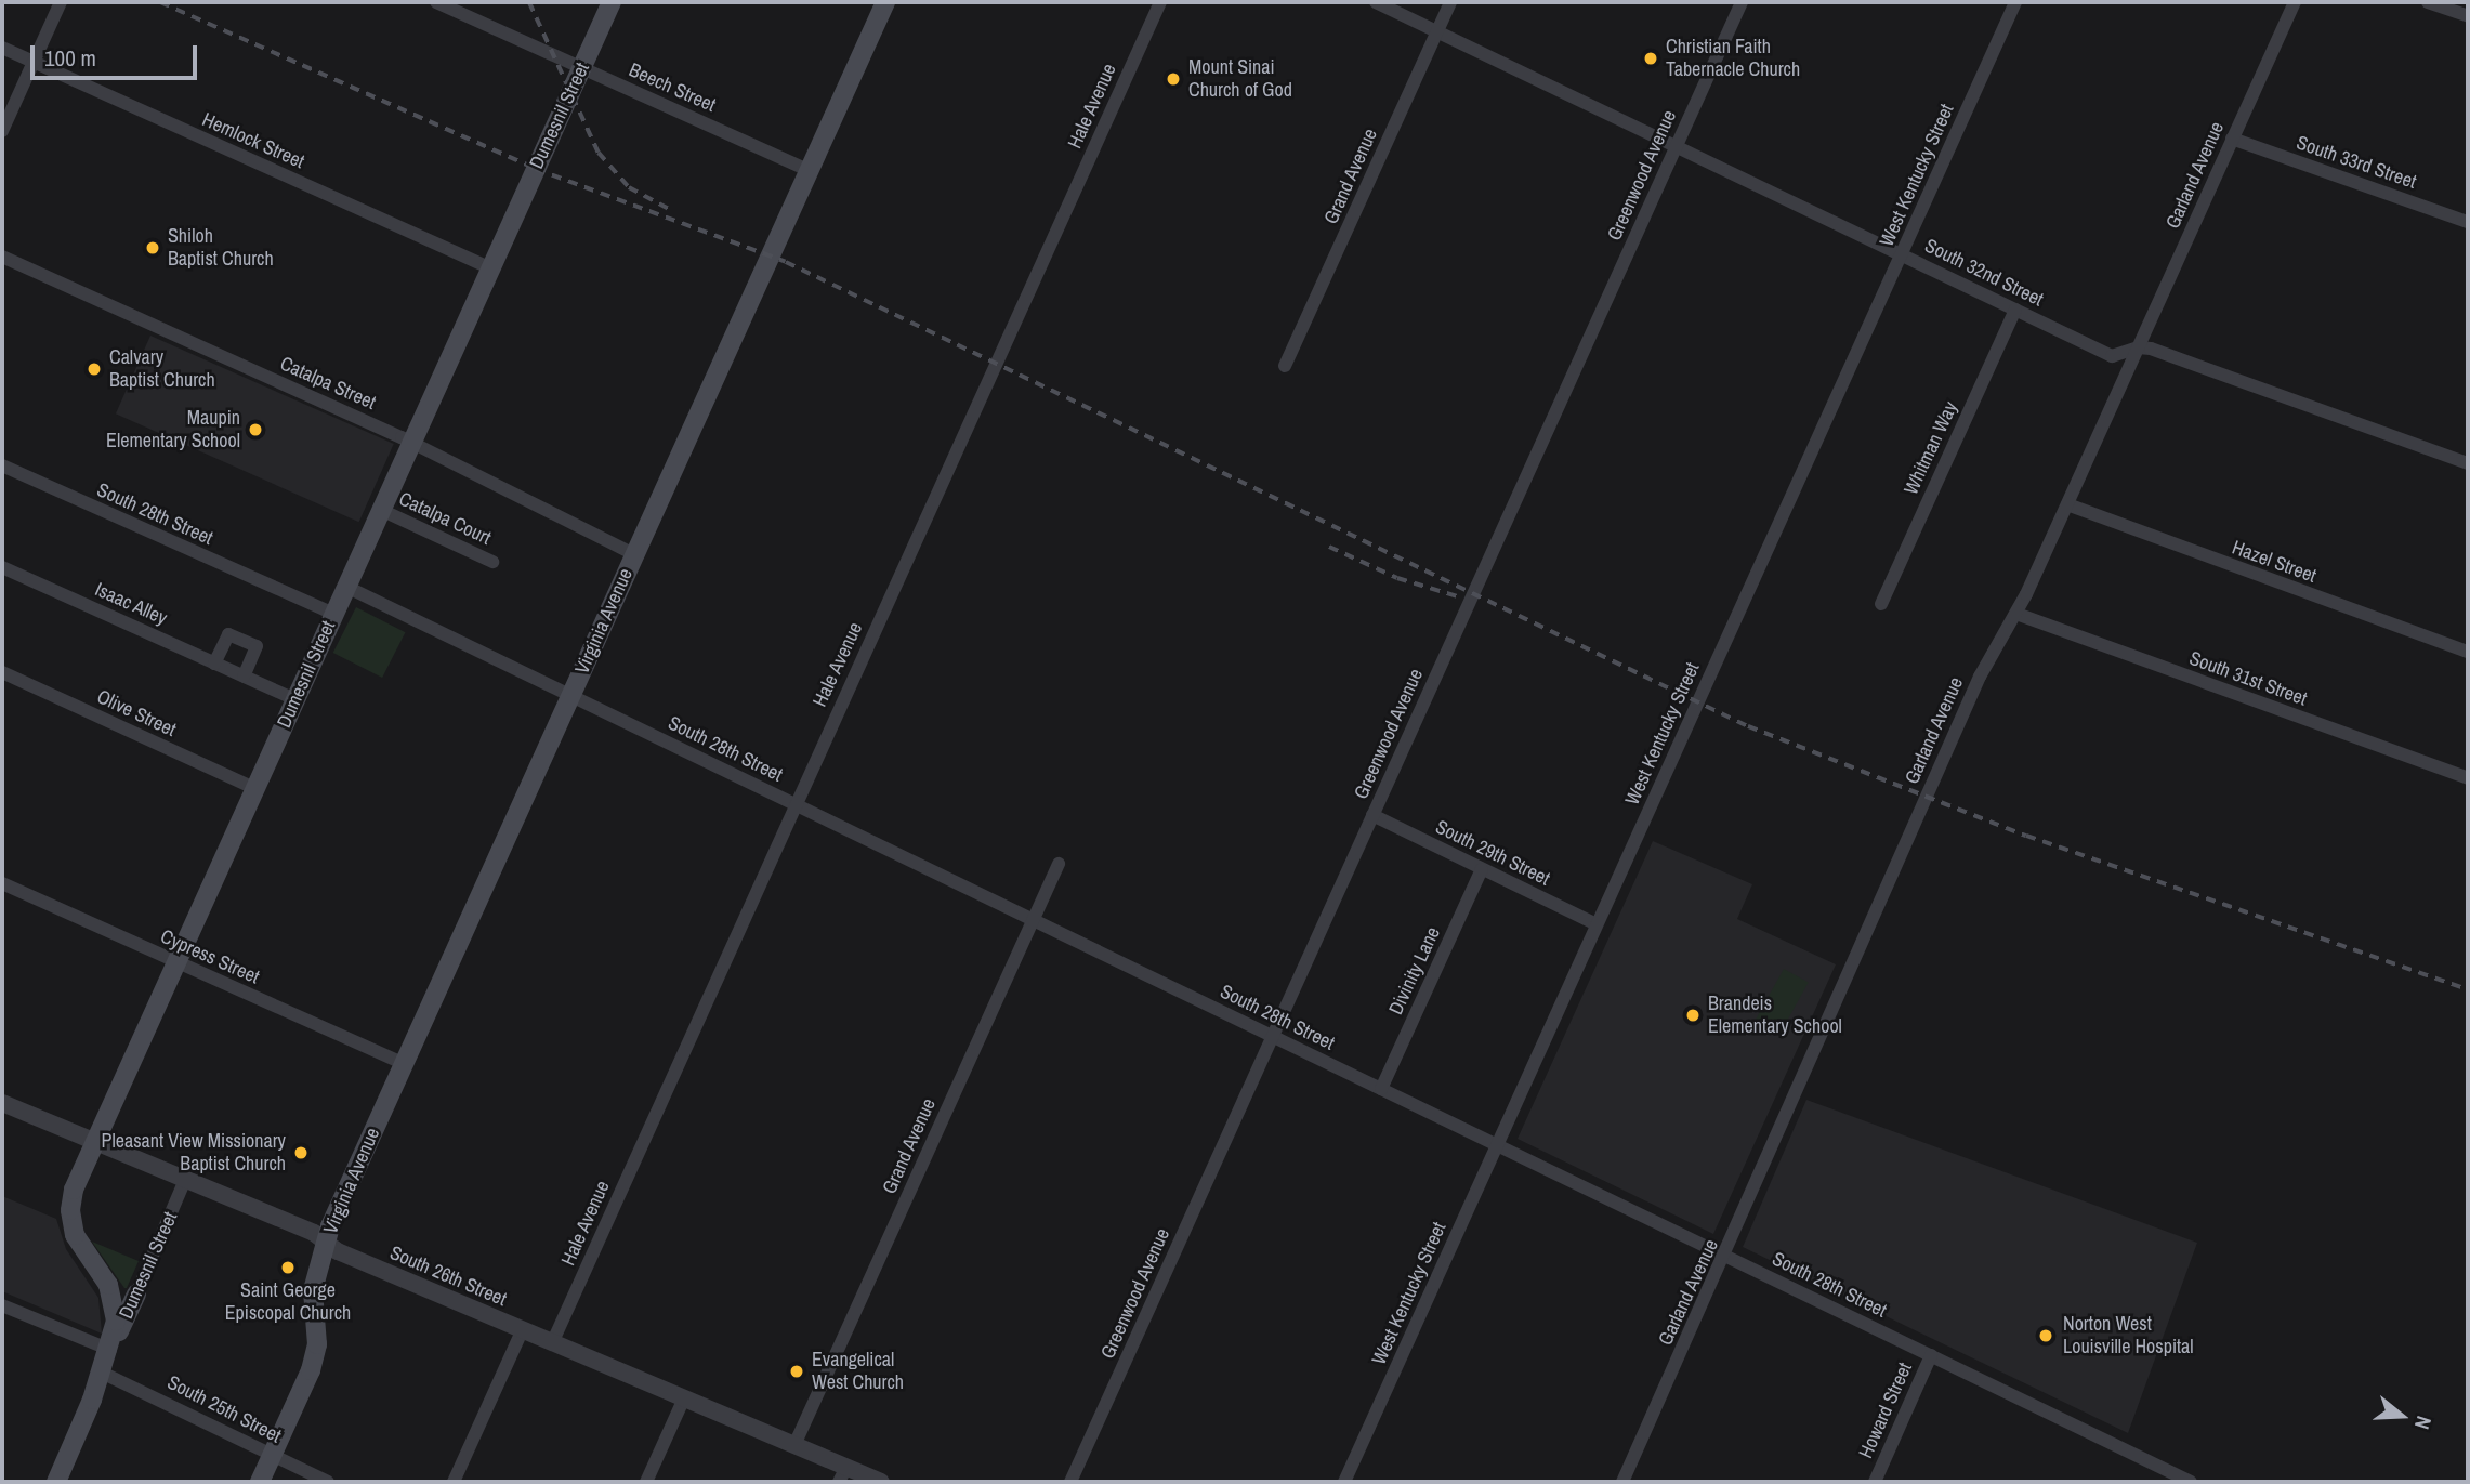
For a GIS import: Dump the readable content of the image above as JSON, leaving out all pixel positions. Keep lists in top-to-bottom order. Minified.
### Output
{"streets":{"main road":["Dumesnil Street","Virginia Avenue"],"street":["Beech Street","Hale Avenue","Hemlock Street","South 33rd Street","Greenwood Avenue","West Kentucky Street","Garland Avenue","Grand Avenue","South 32nd Street","Catalpa Street","Whitman Way","South 28th Street","Catalpa Court","Hazel Street","Isaac Alley","South 31st Street","Olive Street","South 29th Street","Cypress Street","Divinity Lane","South 26th Street","South 25th Street","Howard Street"]},"crossings":[["Beech Street","Dumesnil Street"],["Beech Street","Virginia Avenue"],["Hale Avenue","South 28th Street"],["Hale Avenue","South 26th Street"],["Dumesnil Street","Hemlock Street"],["Dumesnil Street","Catalpa Street"],["Dumesnil Street","South 28th Street"],["Dumesnil Street","Catalpa Court"],["Dumesnil Street","Isaac Alley"],["Dumesnil Street","Olive Street"],["Dumesnil Street","Cypress Street"],["Dumesnil Street","South 26th Street"],["Dumesnil Street","South 25th Street"],["South 33rd Street","Garland Avenue"],["Greenwood Avenue","South 32nd Street"],["Greenwood Avenue","South 28th Street"],["Greenwood Avenue","South 29th Street"],["West Kentucky Street","South 32nd Street"],["West Kentucky Street","South 28th Street"],["West Kentucky Street","South 29th Street"],["Garland Avenue","South 32nd Street"],["Garland Avenue","South 28th Street"],["Garland Avenue","Hazel Street"],["Garland Avenue","South 31st Street"],["Grand Avenue","South 32nd Street"],["Grand Avenue","South 28th Street"],["Grand Avenue","South 26th Street"],["South 32nd Street","Whitman Way"],["Catalpa Street","Virginia Avenue"],["South 28th Street","Virginia Avenue"],["South 28th Street","Divinity Lane"],["South 28th Street","Howard Street"],["Virginia Avenue","Cypress Street"],["Virginia Avenue","South 26th Street"],["Virginia Avenue","South 25th Street"],["South 29th Street","Divinity Lane"]],"places":["Christian Faith Tabernacle Church","Mount Sinai Church of God","Shiloh Baptist Church","Calvary Baptist Church","Maupin Elementary School","Brandeis Elementary School","Pleasant View Missionary Baptist Church","Saint George Episcopal Church","Norton West Louisville Hospital","Evangelical West Church"],"scale_bar":"100 m","north":"right"}
